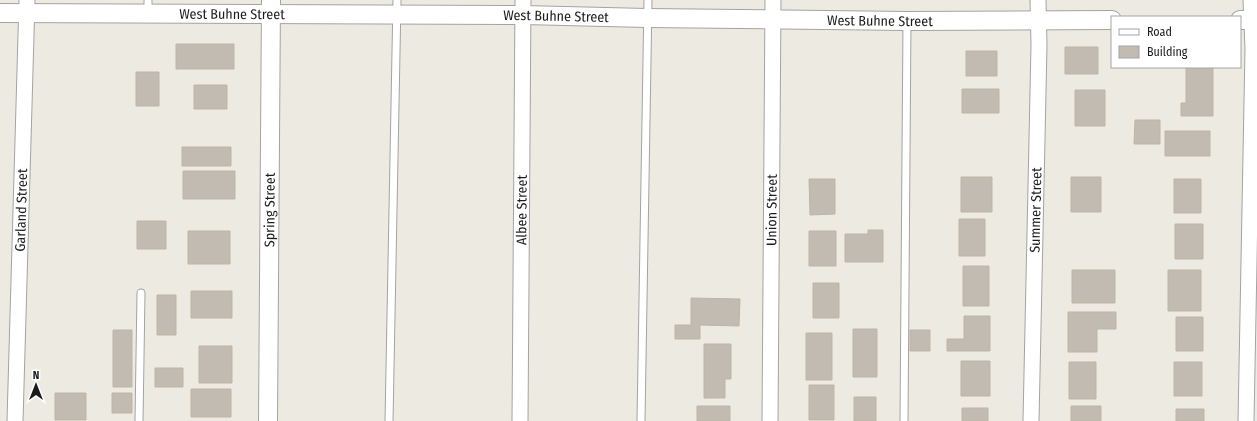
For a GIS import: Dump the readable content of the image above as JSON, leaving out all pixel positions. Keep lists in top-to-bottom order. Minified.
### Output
{"streets":{"street":["West Buhne Street","Spring Street","Albee Street","Union Street","Garland Street","Summer Street"]},"crossings":[["West Buhne Street","Spring Street"],["West Buhne Street","Albee Street"],["West Buhne Street","Union Street"],["West Buhne Street","Garland Street"],["West Buhne Street","Summer Street"]],"legend":["Road","Building"],"north":"top"}
